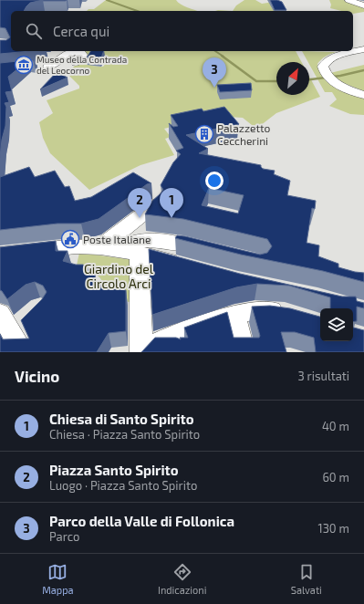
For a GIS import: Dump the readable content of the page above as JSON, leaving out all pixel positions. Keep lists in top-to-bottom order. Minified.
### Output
{"parks":["Giardino del Circolo Arci"],"places":{"museum":["Museo della Contrada del Leocorno"],"building":["Palazzetto Ceccherini"],"public building":["Poste Italiane"]},"north":"top right","page":{"search":"Cerca qui","pins":["3","1","2"],"heading":["Vicino","3 risultati"],"list":[{"mark":"1","name":"Chiesa di Santo Spirito","note":"Chiesa · Piazza Santo Spirito","value":"40 m"},{"mark":"2","name":"Piazza Santo Spirito","note":"Luogo · Piazza Santo Spirito","value":"60 m"},{"mark":"3","name":"Parco della Valle di Follonica","note":"Parco","value":"130 m"}],"nav":["Mappa","Indicazioni","Salvati"]}}
